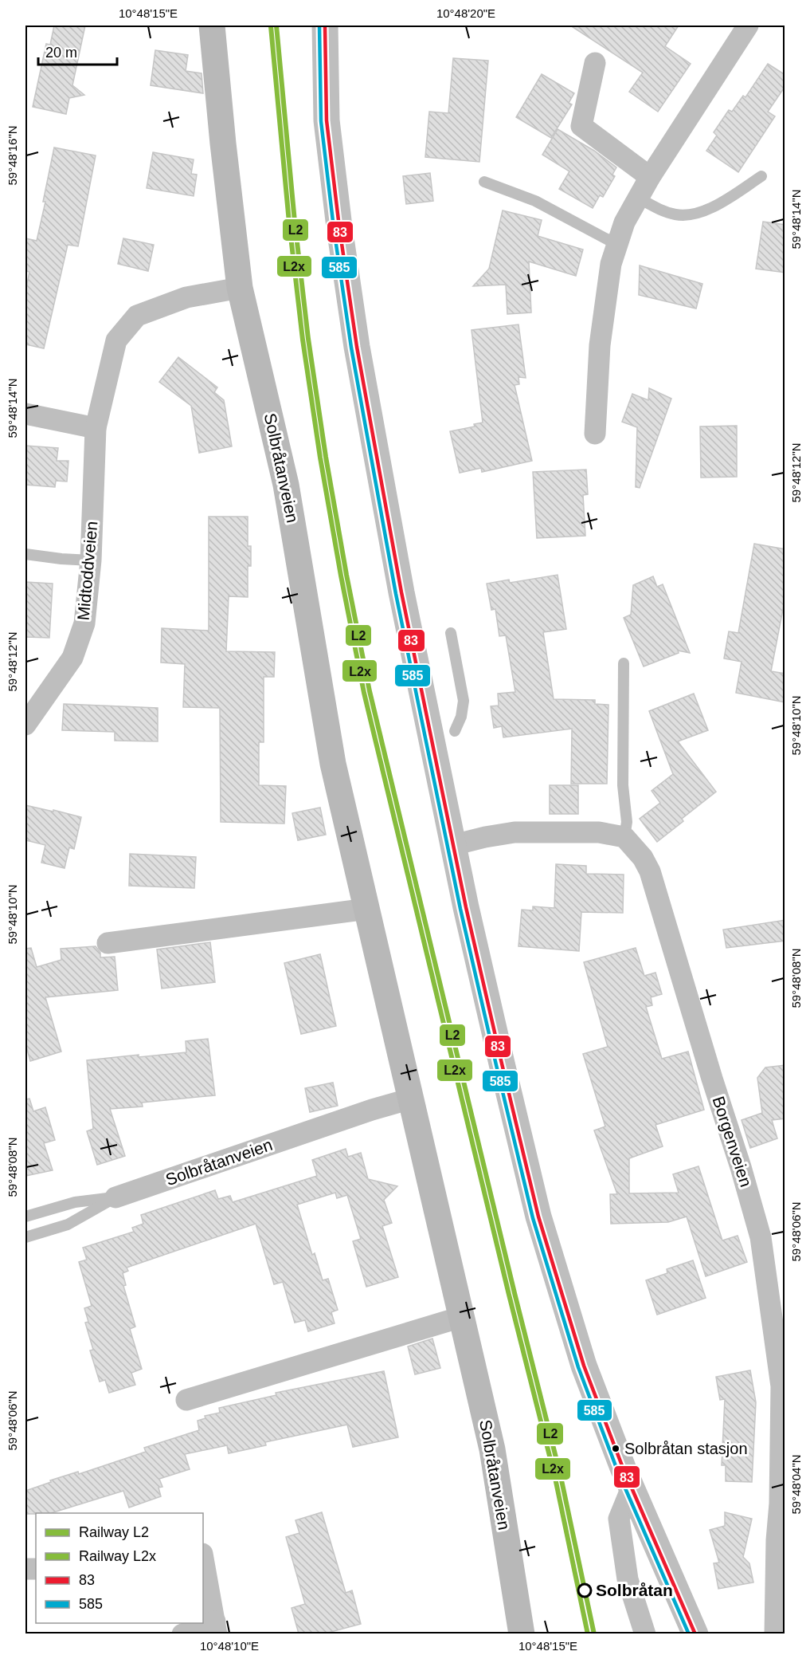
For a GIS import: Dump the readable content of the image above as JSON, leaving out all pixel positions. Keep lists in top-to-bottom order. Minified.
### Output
{"streets":{"street":["Solbråtanveien","Midtoddveien","Borgenveien"]},"crossings":[["Solbråtanveien","Midtoddveien"]],"places":["Solbråtan stasjon","Solbråtan"],"lines":["rail line L2","transit line 83","transit line 585","rail line L2x"],"legend":["Railway L2","Railway L2x","83","585"],"scale_bar":"20 m","coordinates":["10°48'15\"E","10°48'20\"E","59°48'16\"N","59°48'14\"N","59°48'12\"N","59°48'10\"N","59°48'08\"N","59°48'06\"N","59°48'04\"N","10°48'10\"E"]}
